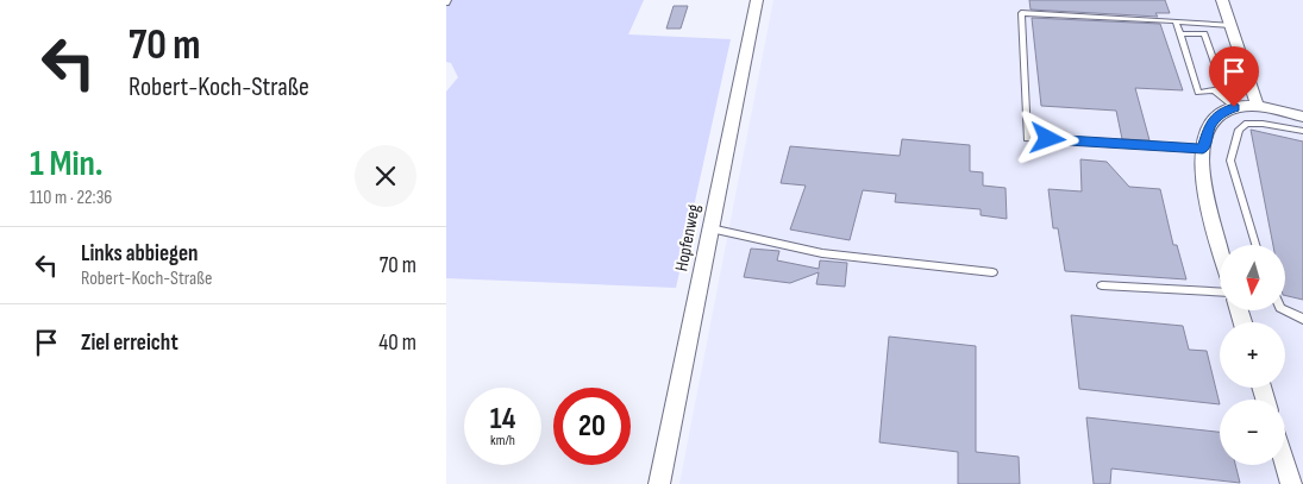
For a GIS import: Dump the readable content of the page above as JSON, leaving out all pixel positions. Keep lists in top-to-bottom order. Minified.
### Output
{"streets":{"street":["Hopfenweg"]},"north":"bottom","page":{"turn":["70 m","Robert-Koch-Straße"],"heading":["1 Min.","110 m · 22:36"],"list":[{"name":"Links abbiegen","note":"Robert-Koch-Straße","value":"70 m"},{"name":"Ziel erreicht","value":"40 m"}],"map_buttons":["+","−"],"speed":"14 km/h","limit":"20"}}
